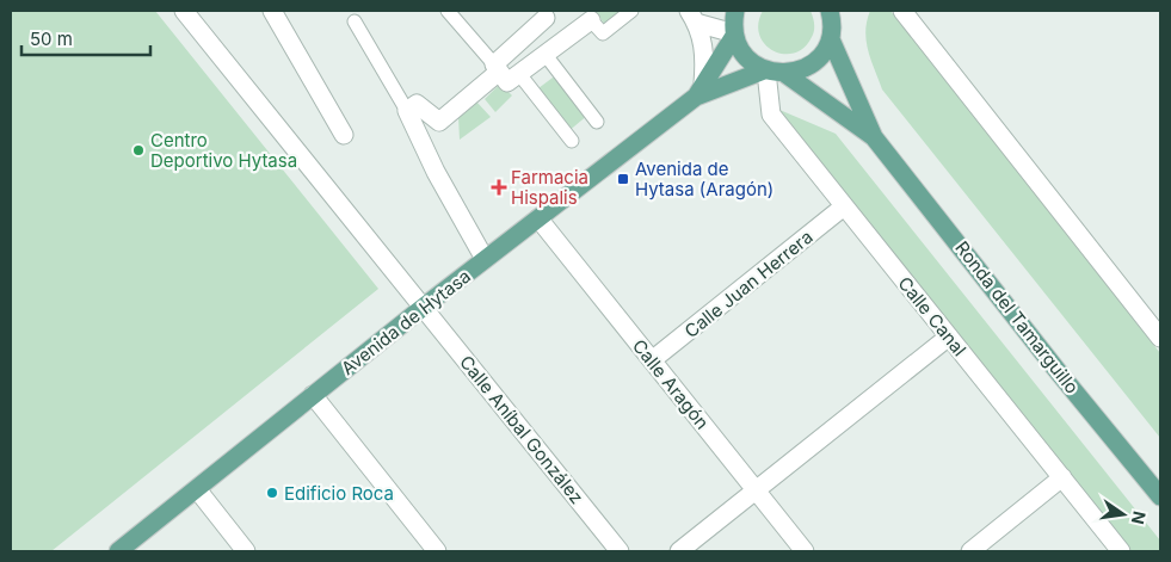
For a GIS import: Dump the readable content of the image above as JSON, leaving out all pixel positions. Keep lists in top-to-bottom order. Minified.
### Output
{"streets":{"main road":["Ronda del Tamarguillo","Avenida de Hytasa"],"street":["Calle Juan Herrera","Calle Canal","Calle Aragón","Calle Aníbal González"]},"crossings":[["Calle Juan Herrera","Calle Canal"],["Calle Juan Herrera","Calle Aragón"],["Avenida de Hytasa","Calle Aragón"],["Avenida de Hytasa","Calle Aníbal González"]],"places":{"other":["Centro Deportivo Hytasa","Edificio Roca"],"transit":["Avenida de Hytasa (Aragón)"],"health":["Farmacia Hispalis"]},"scale_bar":"50 m","north":"right"}
